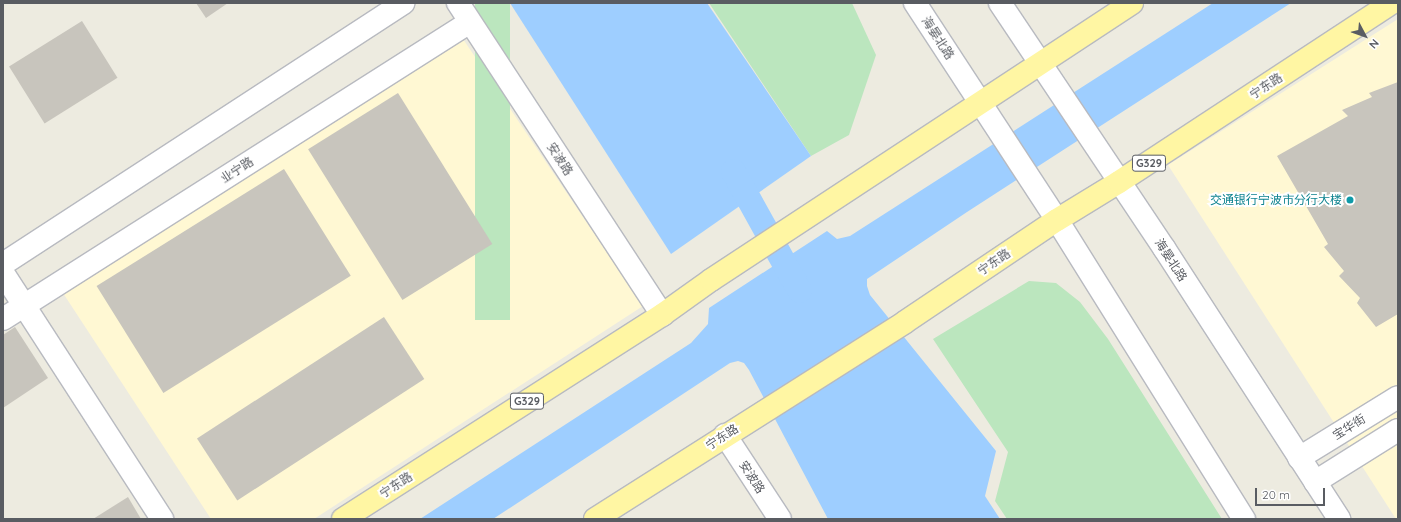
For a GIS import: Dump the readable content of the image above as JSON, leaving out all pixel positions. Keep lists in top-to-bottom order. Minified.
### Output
{"streets":{"main road":["宁东路","G329"],"street":["海晏北路","安波路","业宁路","宝华街"]},"crossings":[["海晏北路","宁东路"],["海晏北路","宝华街"],["宁东路","安波路"],["安波路","业宁路"]],"places":["交通银行宁波市分行大楼"],"scale_bar":"20 m","north":"bottom right"}
